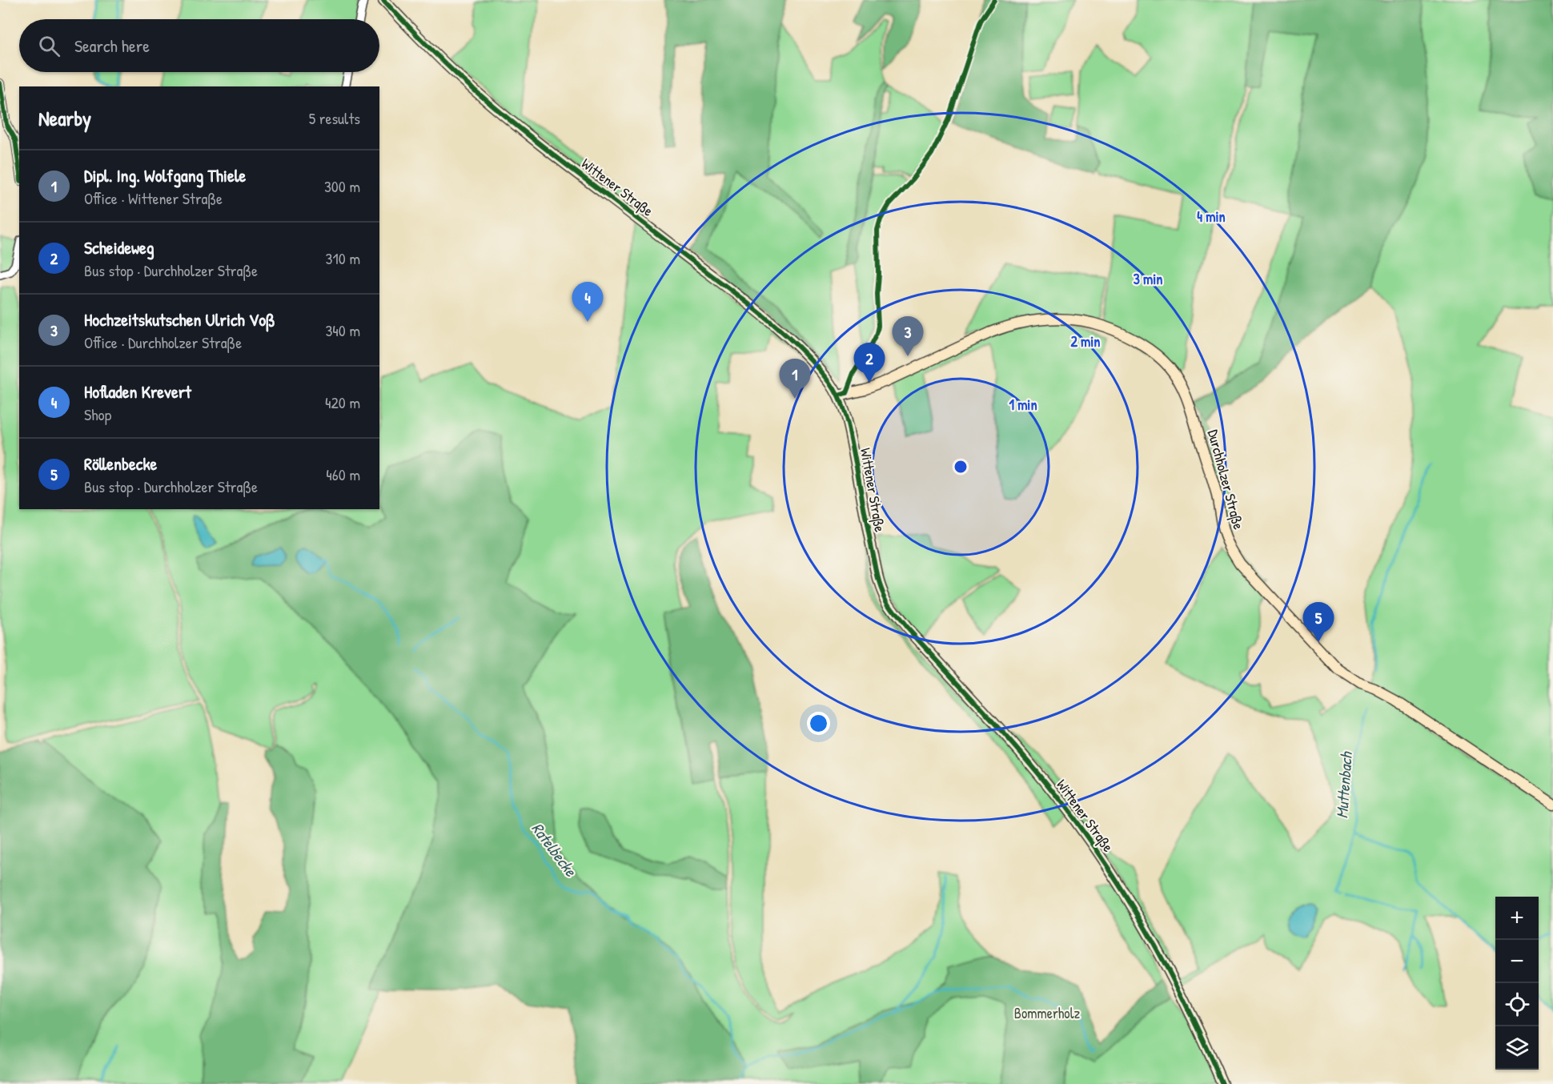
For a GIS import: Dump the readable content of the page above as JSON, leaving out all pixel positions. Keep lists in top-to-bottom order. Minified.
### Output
{"streets":{"main road":["Wittener Straße","Durchholzer Straße"]},"crossings":[["Wittener Straße","Durchholzer Straße"]],"water":["Muttenbach","Ratelbecke"],"parks":["Bommerholz"],"page":{"search":"Search here","heading":["Nearby","5 results"],"list":[{"mark":"1","name":"Dipl. Ing. Wolfgang Thiele","note":"Office · Wittener Straße","value":"300 m"},{"mark":"2","name":"Scheideweg","note":"Bus stop · Durchholzer Straße","value":"310 m"},{"mark":"3","name":"Hochzeitskutschen Ulrich Voß","note":"Office · Durchholzer Straße","value":"340 m"},{"mark":"4","name":"Hofladen Krevert","note":"Shop","value":"420 m"},{"mark":"5","name":"Röllenbecke","note":"Bus stop · Durchholzer Straße","value":"460 m"}],"pins":["4","3","2","1","5"],"map_buttons":["+","−"]},"rings":["4 min","3 min","2 min","1 min"]}
